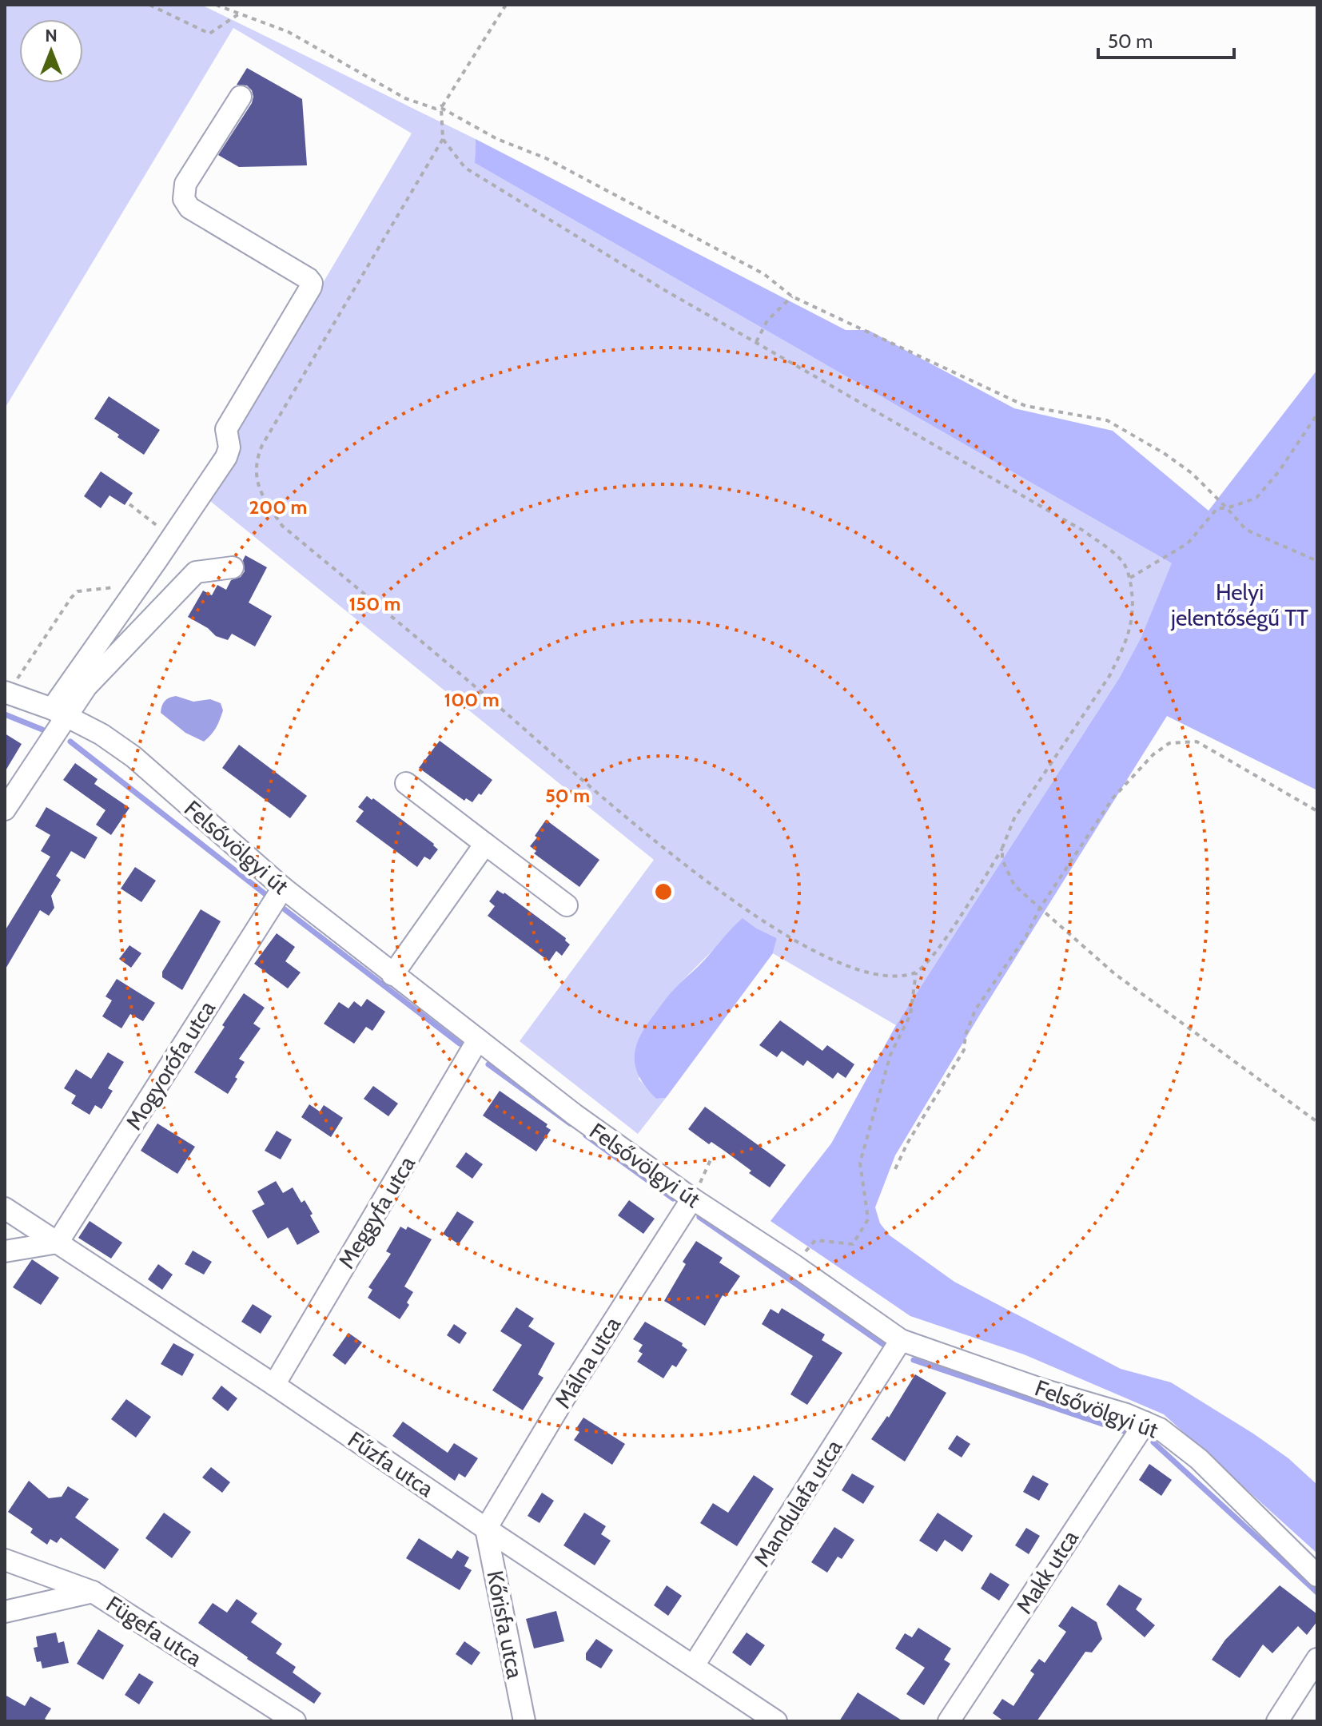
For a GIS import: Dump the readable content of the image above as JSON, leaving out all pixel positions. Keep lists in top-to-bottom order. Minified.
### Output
{"streets":{"street":["Felsővölgyi út","Mogyorófa utca","Meggyfa utca","Málna utca","Fűzfa utca","Mandulafa utca","Makk utca","Kőrisfa utca","Fügefa utca"]},"crossings":[["Felsővölgyi út","Mogyorófa utca"],["Felsővölgyi út","Meggyfa utca"],["Felsővölgyi út","Málna utca"],["Felsővölgyi út","Mandulafa utca"],["Felsővölgyi út","Makk utca"],["Mogyorófa utca","Fűzfa utca"],["Meggyfa utca","Fűzfa utca"],["Málna utca","Fűzfa utca"],["Málna utca","Kőrisfa utca"],["Fűzfa utca","Mandulafa utca"],["Fűzfa utca","Kőrisfa utca"]],"parks":["Helyi jelentőségű TT"],"scale_bar":"50 m","north":"top","rings":["200 m","150 m","100 m","50 m"]}
